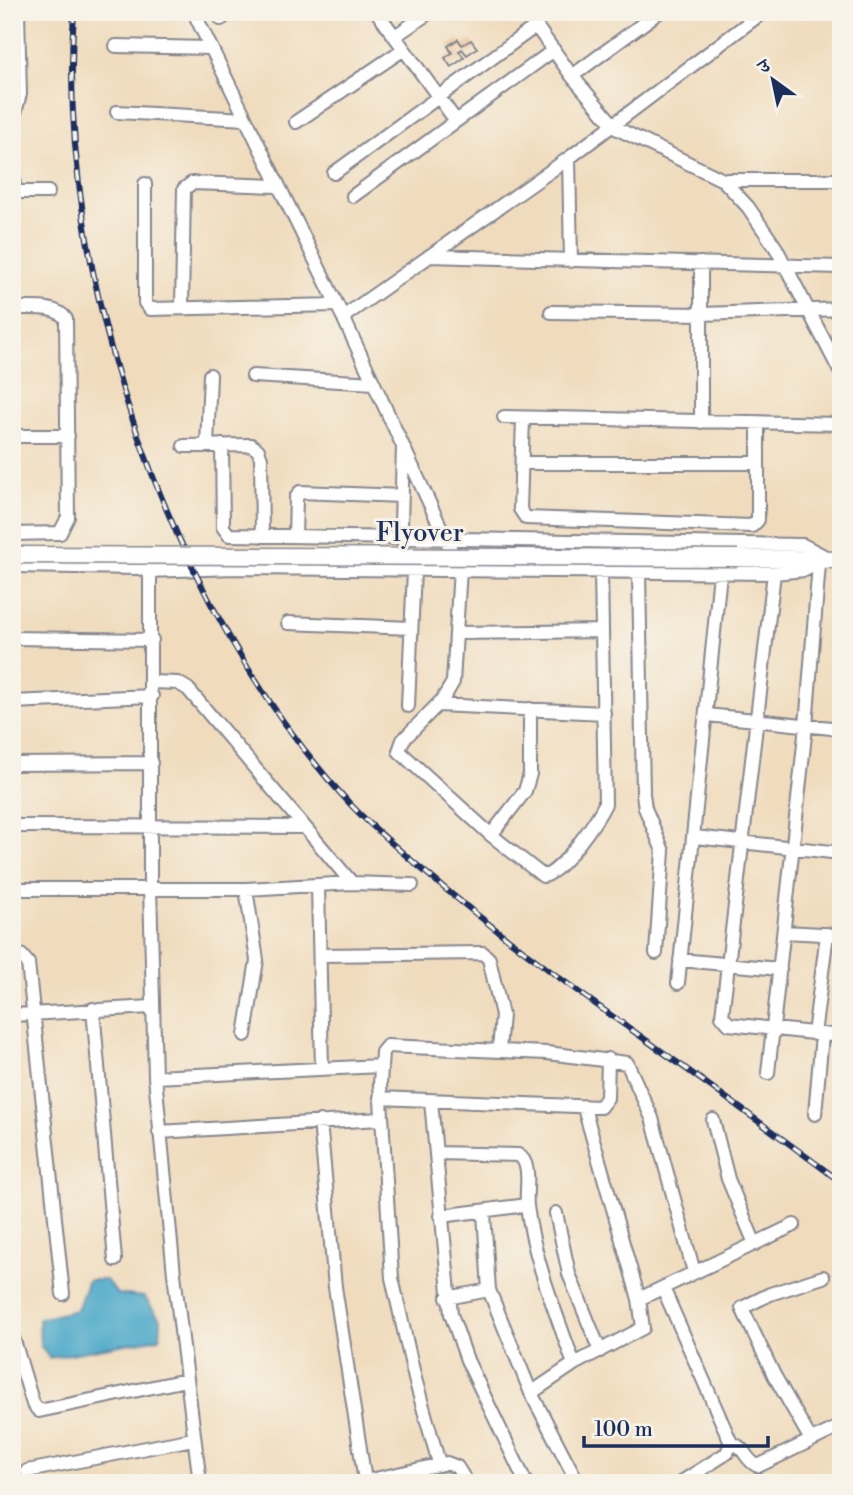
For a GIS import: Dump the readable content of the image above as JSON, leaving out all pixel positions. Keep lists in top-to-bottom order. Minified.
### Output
{"streets":{"main road":["Flyover"]},"scale_bar":"100 m","north":"top left"}
